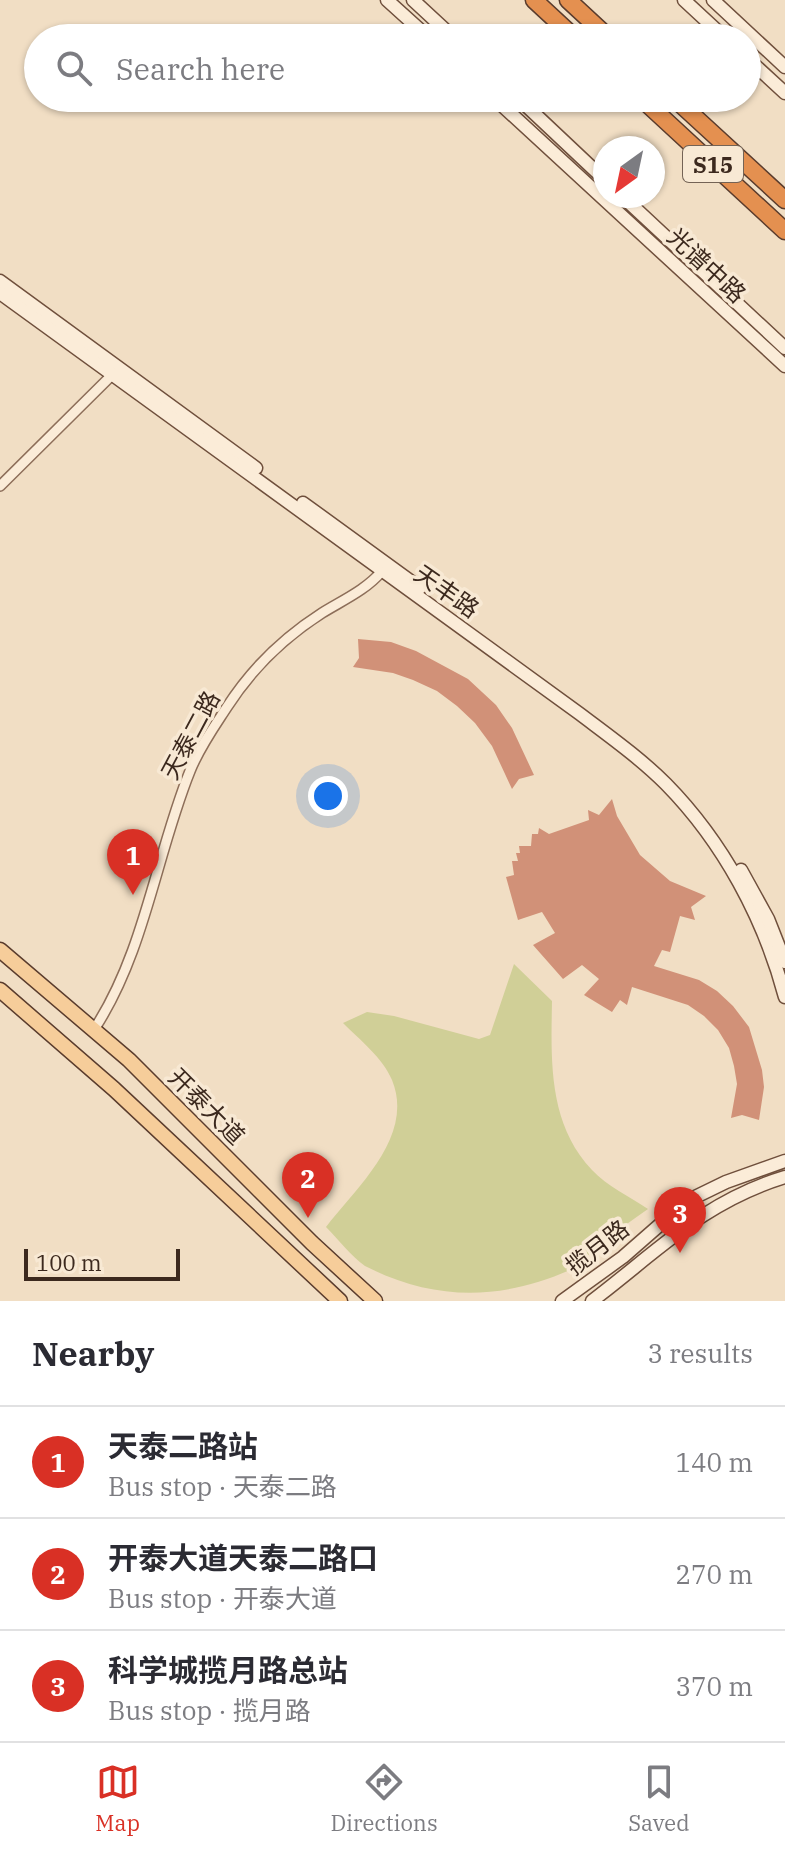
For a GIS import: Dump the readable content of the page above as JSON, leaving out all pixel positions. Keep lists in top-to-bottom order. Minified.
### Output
{"streets":{"highway":["S15"],"main road":["开泰大道"],"street":["光谱中路","天丰路","天泰二路","揽月路"]},"crossings":[["天丰路","天泰二路"],["天泰二路","开泰大道"]],"scale_bar":"100 m","north":"bottom left","page":{"search":"Search here","pins":["1","2","3"],"scale":"100 m","heading":["Nearby","3 results"],"list":[{"mark":"1","name":"天泰二路站","note":"Bus stop · 天泰二路","value":"140 m"},{"mark":"2","name":"开泰大道天泰二路口","note":"Bus stop · 开泰大道","value":"270 m"},{"mark":"3","name":"科学城揽月路总站","note":"Bus stop · 揽月路","value":"370 m"}],"nav":["Map","Directions","Saved"]}}
